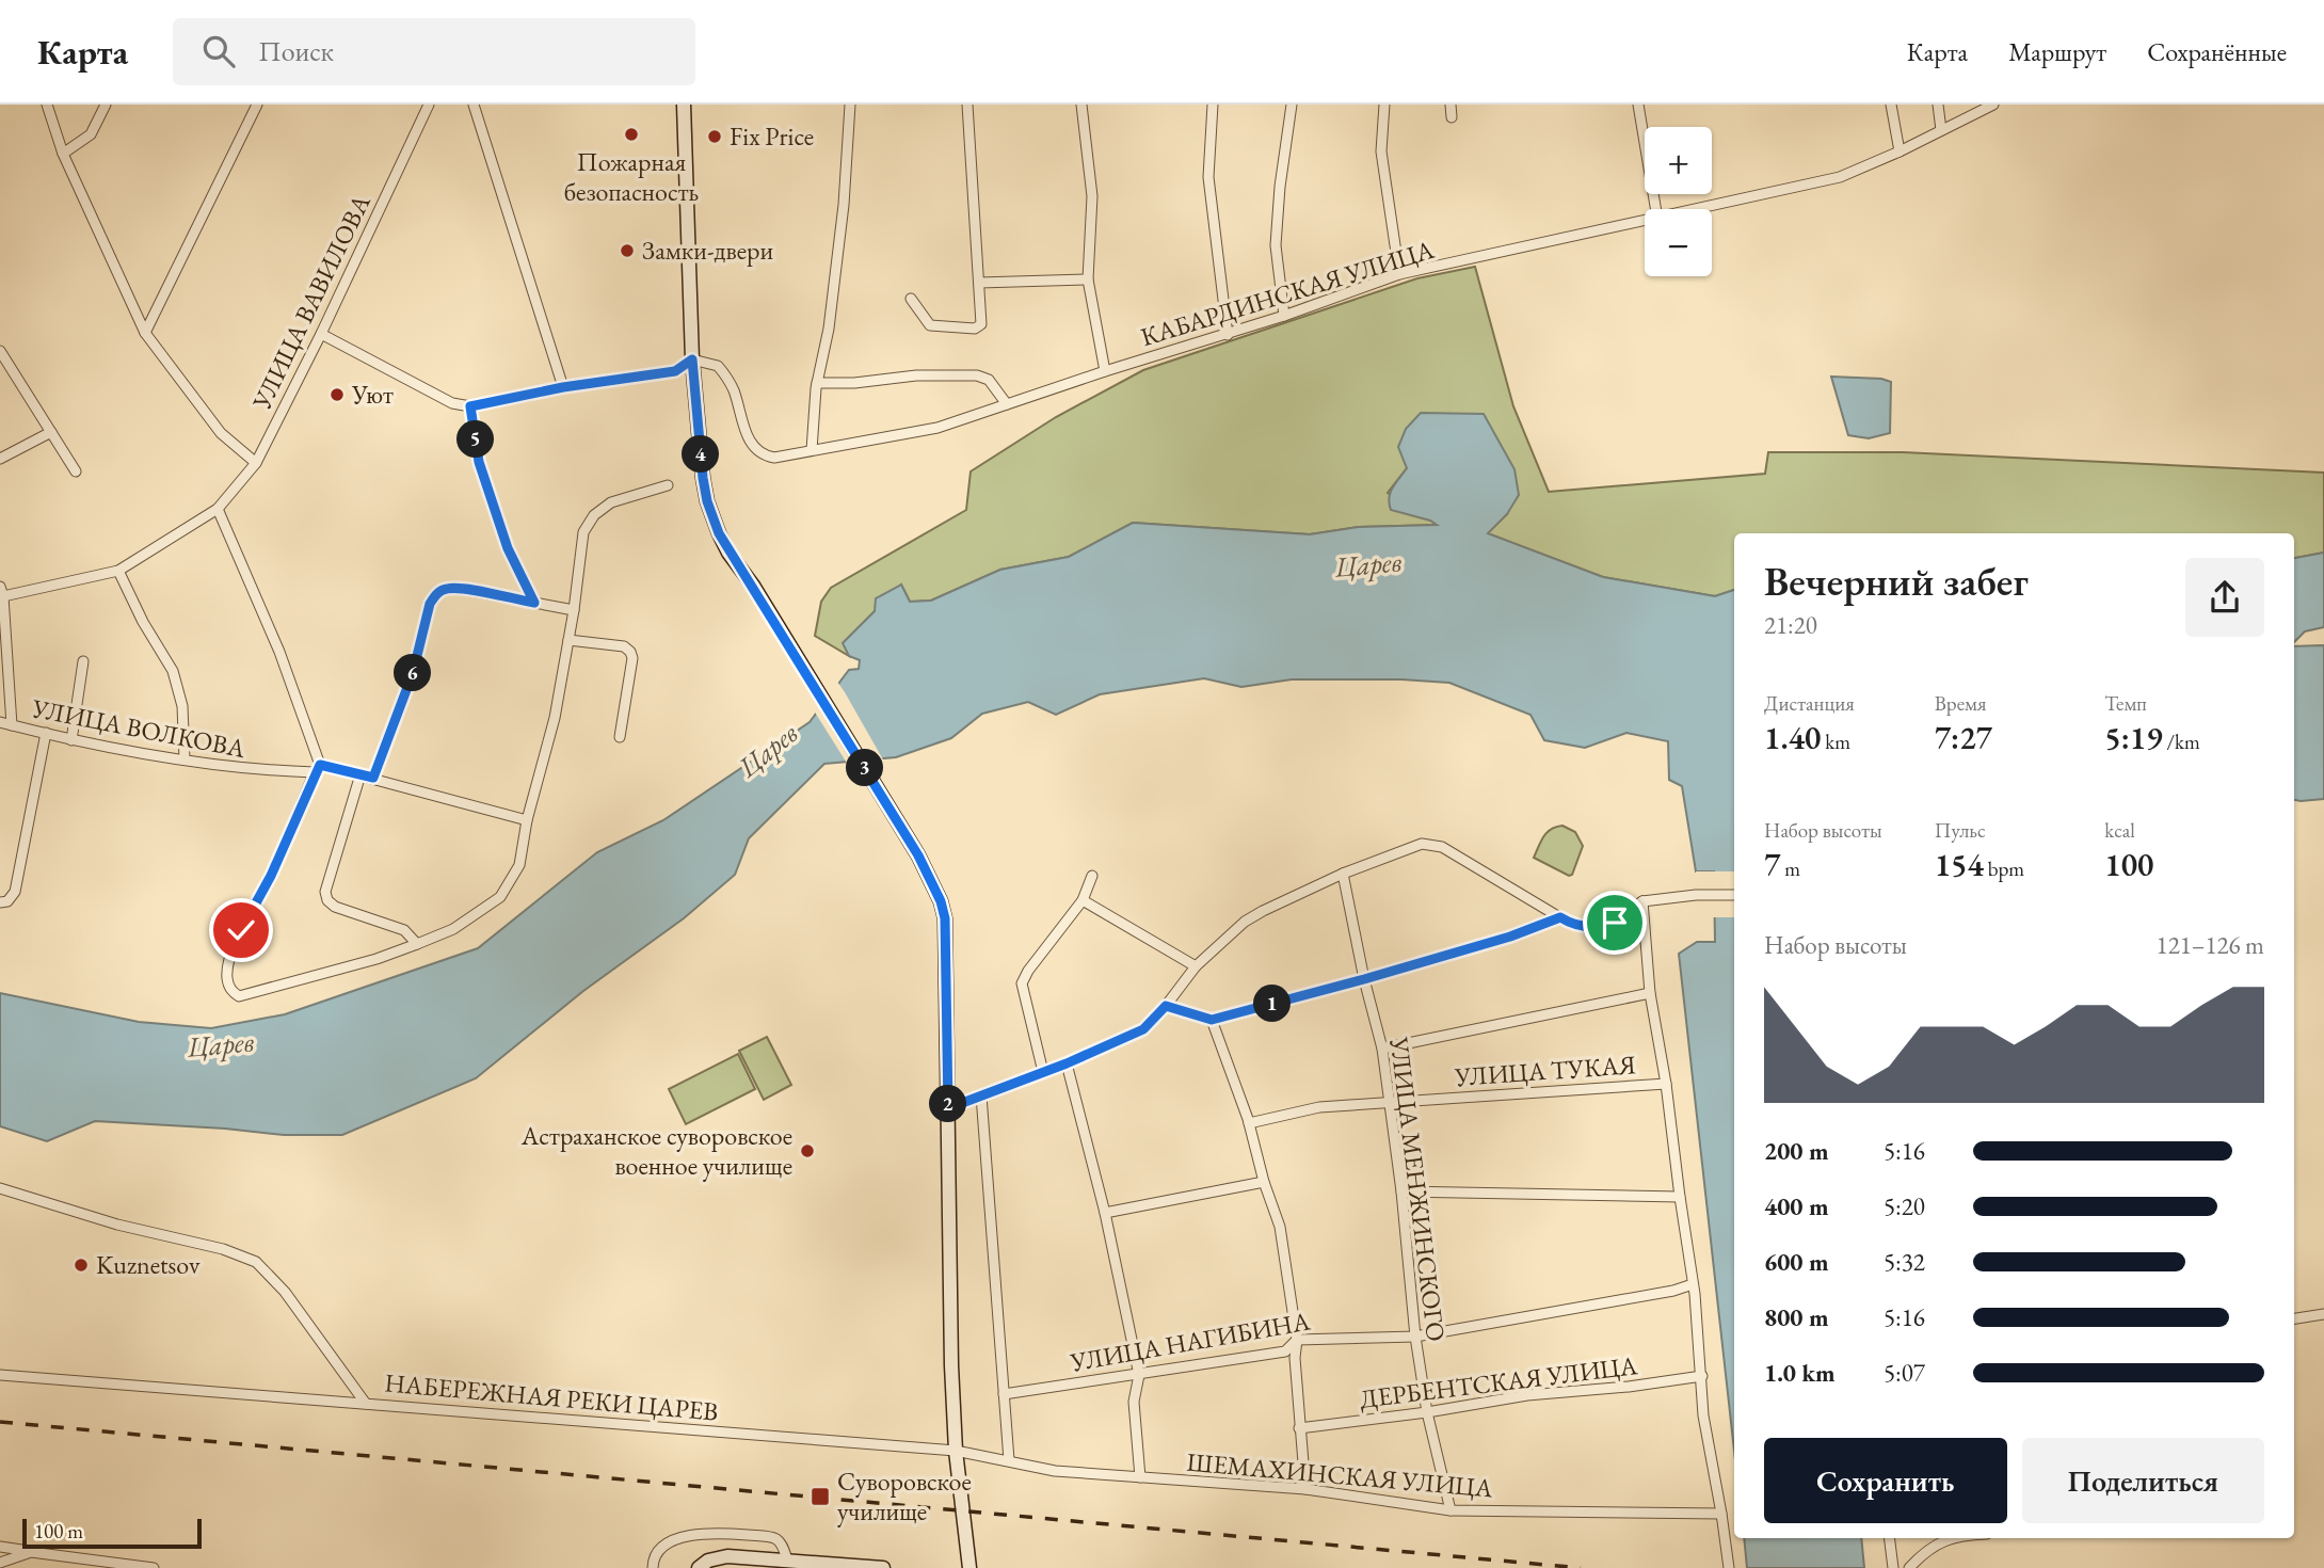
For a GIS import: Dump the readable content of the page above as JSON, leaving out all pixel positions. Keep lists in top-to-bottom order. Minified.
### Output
{"streets":{"street":["КАБАРДИНСКАЯ УЛИЦА","УЛИЦА ВАВИЛОВА","УЛИЦА ВОЛКОВА","УЛИЦА ТУКАЯ","УЛИЦА МЕНЖИНСКОГО","УЛИЦА НАГИБИНА","ДЕРБЕНТСКАЯ УЛИЦА","НАБЕРЕЖНАЯ РЕКИ ЦАРЕВ","ШЕМАХИНСКАЯ УЛИЦА"]},"crossings":[["УЛИЦА ТУКАЯ","УЛИЦА МЕНЖИНСКОГО"],["УЛИЦА МЕНЖИНСКОГО","УЛИЦА НАГИБИНА"],["УЛИЦА МЕНЖИНСКОГО","ДЕРБЕНТСКАЯ УЛИЦА"],["УЛИЦА МЕНЖИНСКОГО","ШЕМАХИНСКАЯ УЛИЦА"],["НАБЕРЕЖНАЯ РЕКИ ЦАРЕВ","ШЕМАХИНСКАЯ УЛИЦА"]],"water":["Царев"],"places":{"other":["Пожарная безопасность","Fix Price","Замки-двери","Уют","Астраханское суворовское военное училище","Kuznetsov"],"transit":["Суворовское училище"]},"scale_bar":"100 m","page":{"header":"Карта","search":"Поиск","nav":["Карта","Маршрут","Сохранённые"],"map_buttons":["+","−"],"pins":["5","4","6","3","1","2"],"heading":["Вечерний забег","21:20"],"stats":[["Дистанция","1.40 km"],["Время","7:27"],["Темп","5:19 /km"],["Набор высоты","7 m"],["Пульс","154 bpm"],["kcal","100"]],"chart":["Набор высоты","121–126 m"],"list":[{"name":"200 m","note":"5:16"},{"name":"400 m","note":"5:20"},{"name":"600 m","note":"5:32"},{"name":"800 m","note":"5:16"},{"name":"1.0 km","note":"5:07"}],"buttons":["Сохранить","Поделиться"],"scale":"100 m"}}
